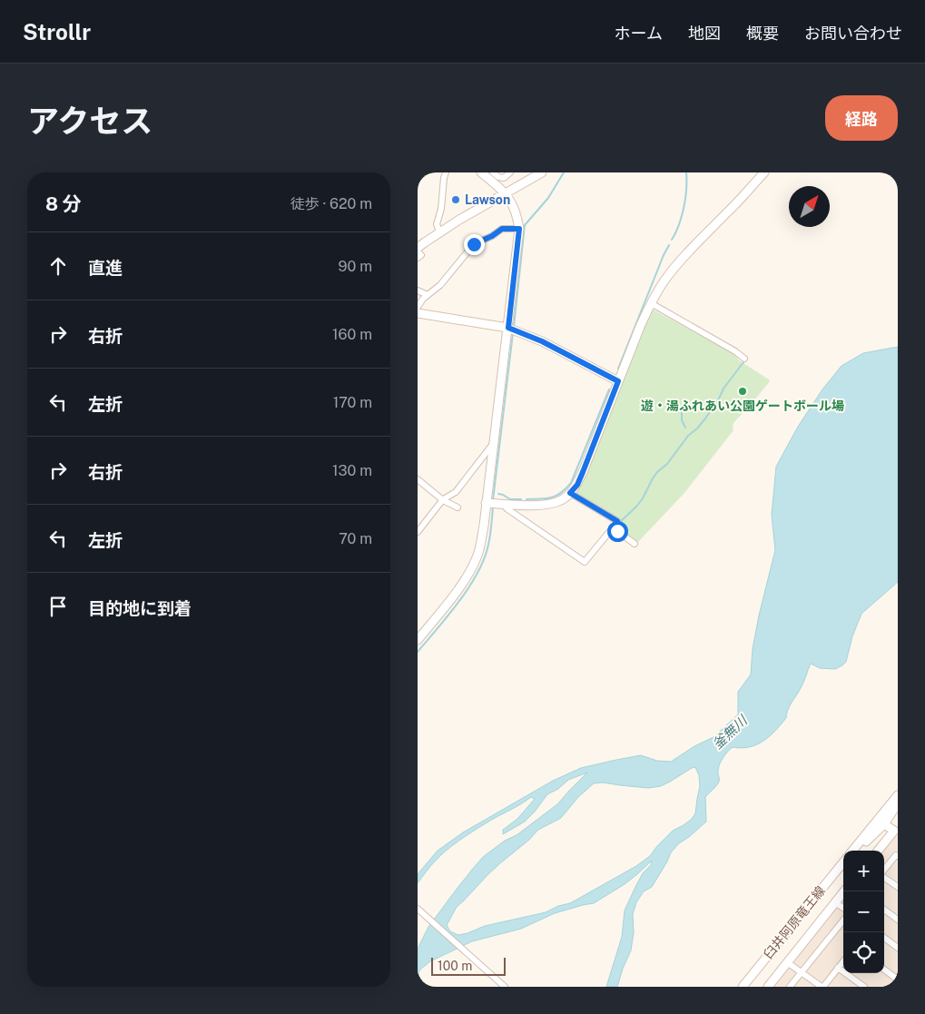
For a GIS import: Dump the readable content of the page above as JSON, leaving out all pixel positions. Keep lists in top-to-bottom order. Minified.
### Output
{"streets":{"street":["臼井阿原竜王線"]},"water":["釜無川"],"places":["Lawson","遊・湯ふれあい公園ゲートボール場"],"scale_bar":"100 m","north":"top right","page":{"header":"Strollr","nav":["ホーム","地図","概要","お問い合わせ"],"title":"アクセス","buttons":"経路","heading":["8 分","徒歩 · 620 m"],"list":[["直進","90 m"],["右折","160 m"],["左折","170 m"],["右折","130 m"],["左折","70 m"],"目的地に到着"],"map_buttons":["+","−"],"scale":"100 m"}}
